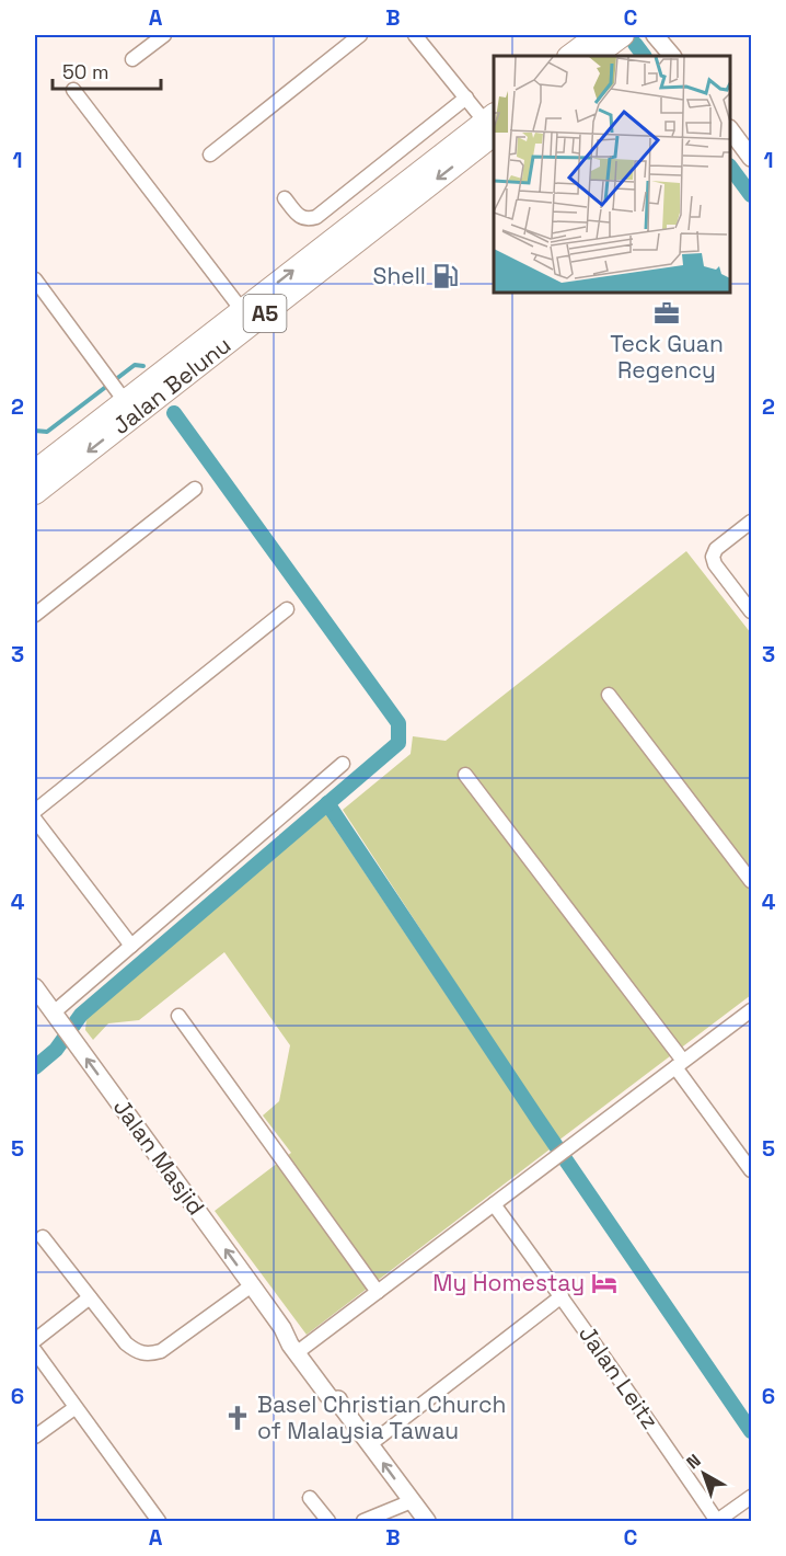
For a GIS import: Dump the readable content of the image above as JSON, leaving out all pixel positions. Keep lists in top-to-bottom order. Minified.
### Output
{"streets":{"highway":["A5","Jalan Belunu"],"street":["Jalan Masjid","Jalan Leitz"]},"places":{"fuel station":["Shell"],"office":["Teck Guan Regency"],"hotel":["My Homestay"],"church":["Basel Christian Church of Malaysia Tawau"]},"scale_bar":"50 m","north":"top left","grid":{"columns":["A","B","C"],"rows":["1","2","3","4","5","6"]}}
